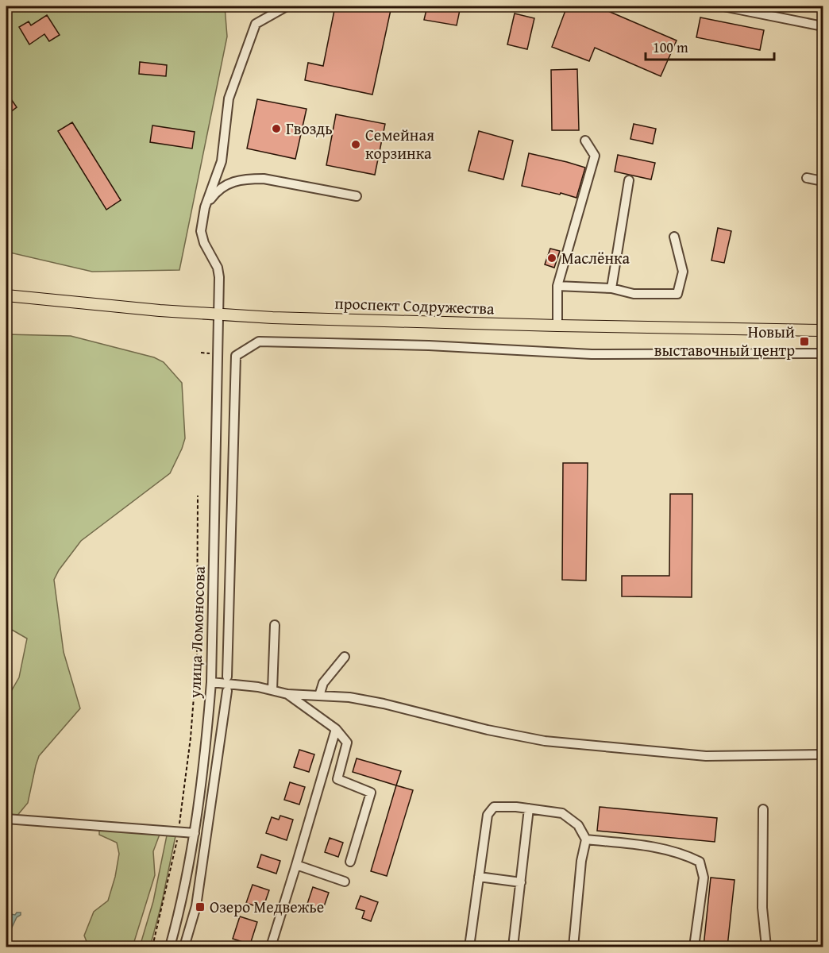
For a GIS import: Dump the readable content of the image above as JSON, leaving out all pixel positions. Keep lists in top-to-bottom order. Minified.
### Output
{"streets":{"main road":["проспект Содружества"],"street":["улица Ломоносова"]},"crossings":[["проспект Содружества","улица Ломоносова"]],"places":{"other":["Гвоздь","Семейная корзинка","Маслёнка"],"transit":["Новый выставочный центр","Озеро Медвежье"]},"scale_bar":"100 m"}
